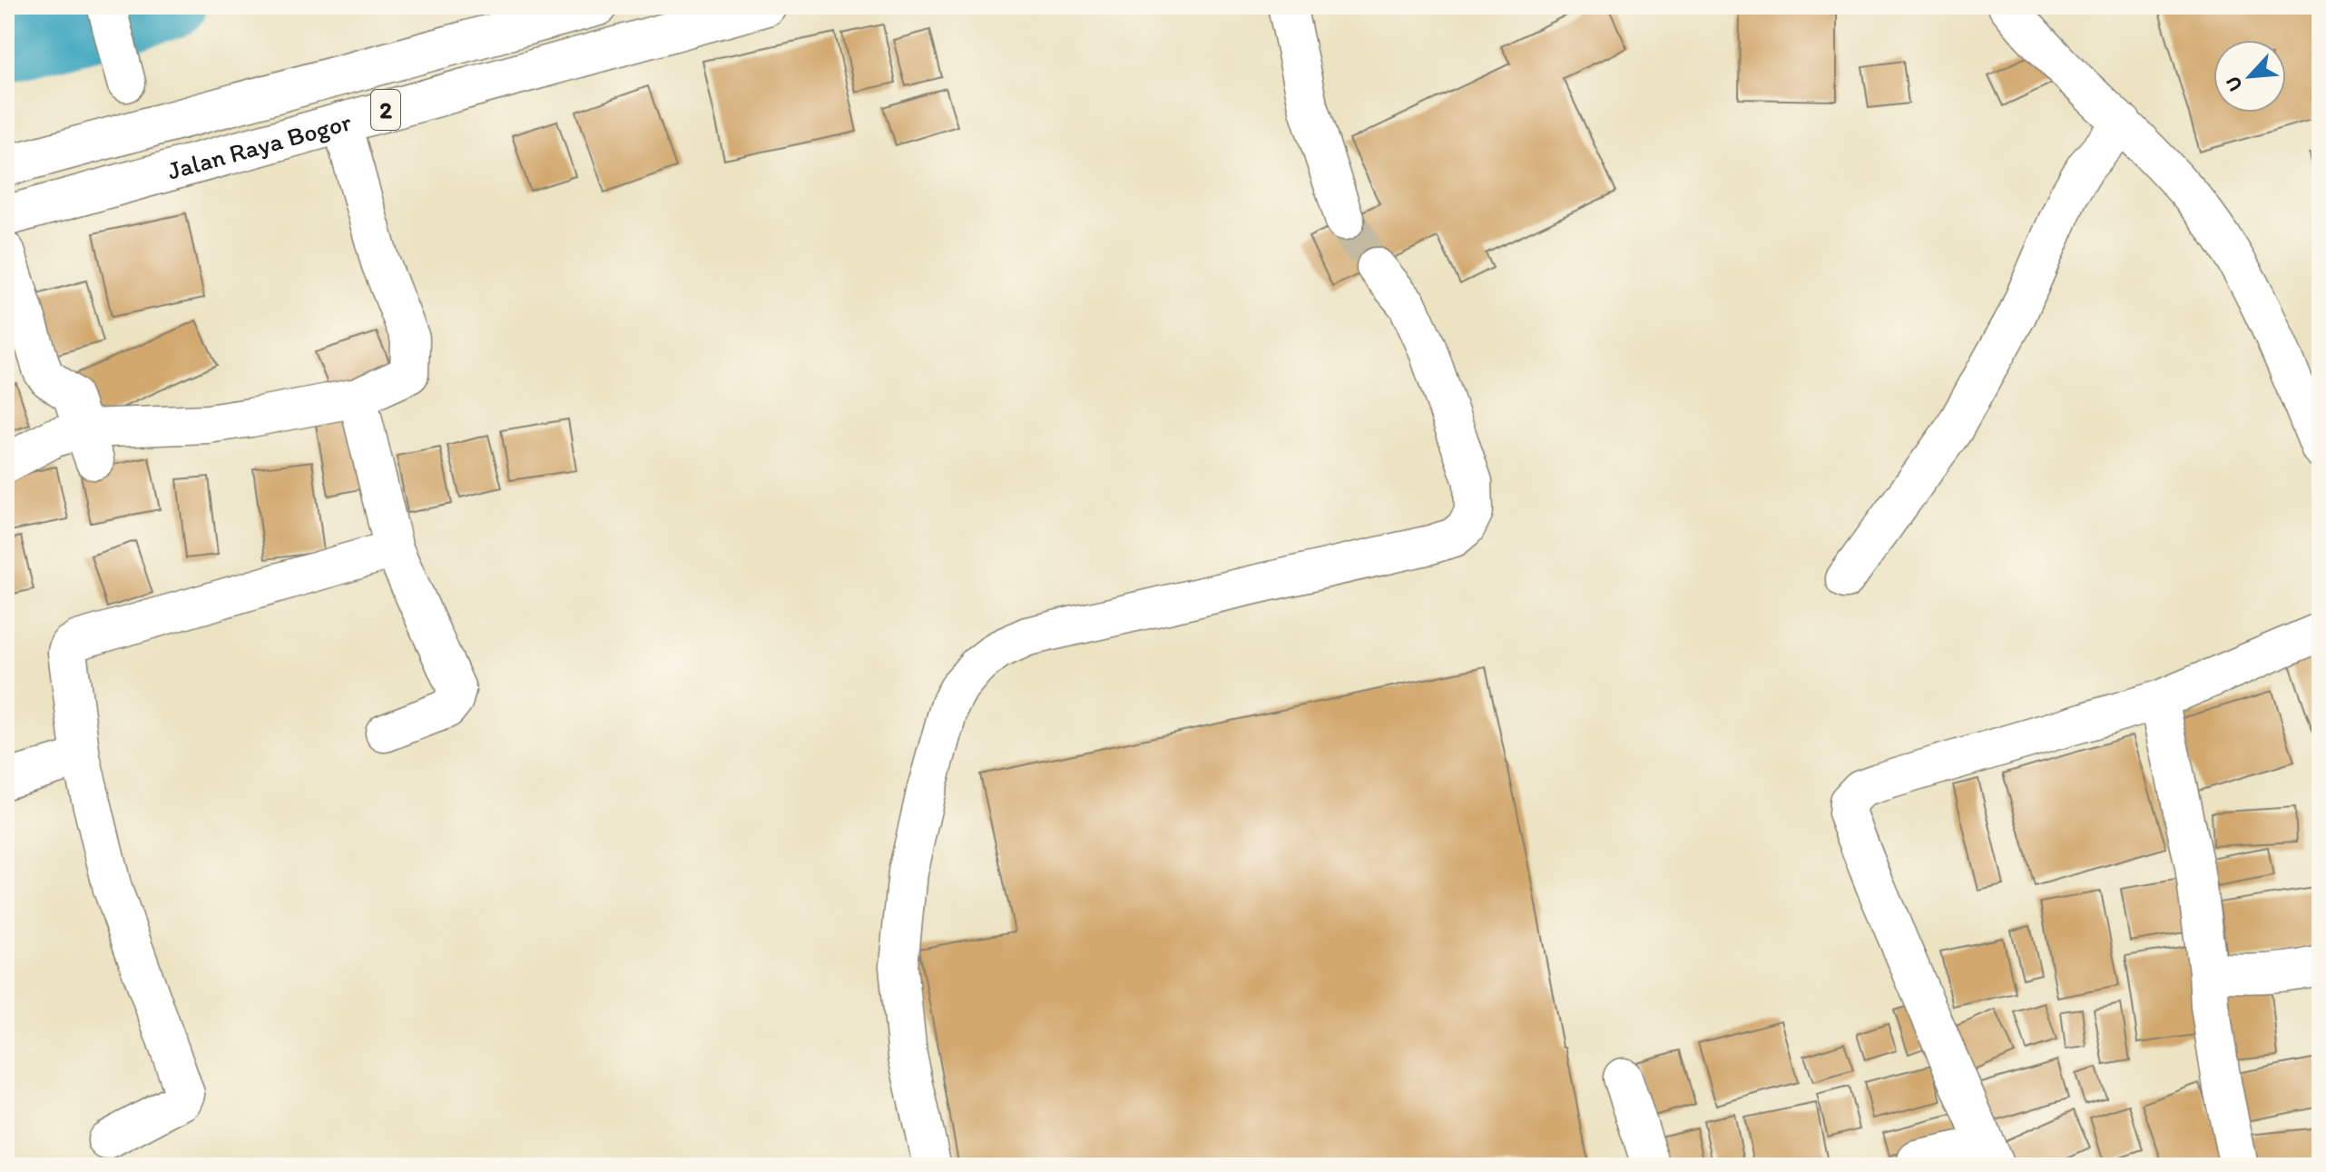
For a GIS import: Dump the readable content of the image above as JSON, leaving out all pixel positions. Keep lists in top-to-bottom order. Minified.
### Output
{"streets":{"highway":["2","Jalan Raya Bogor"]},"north":"bottom left"}
